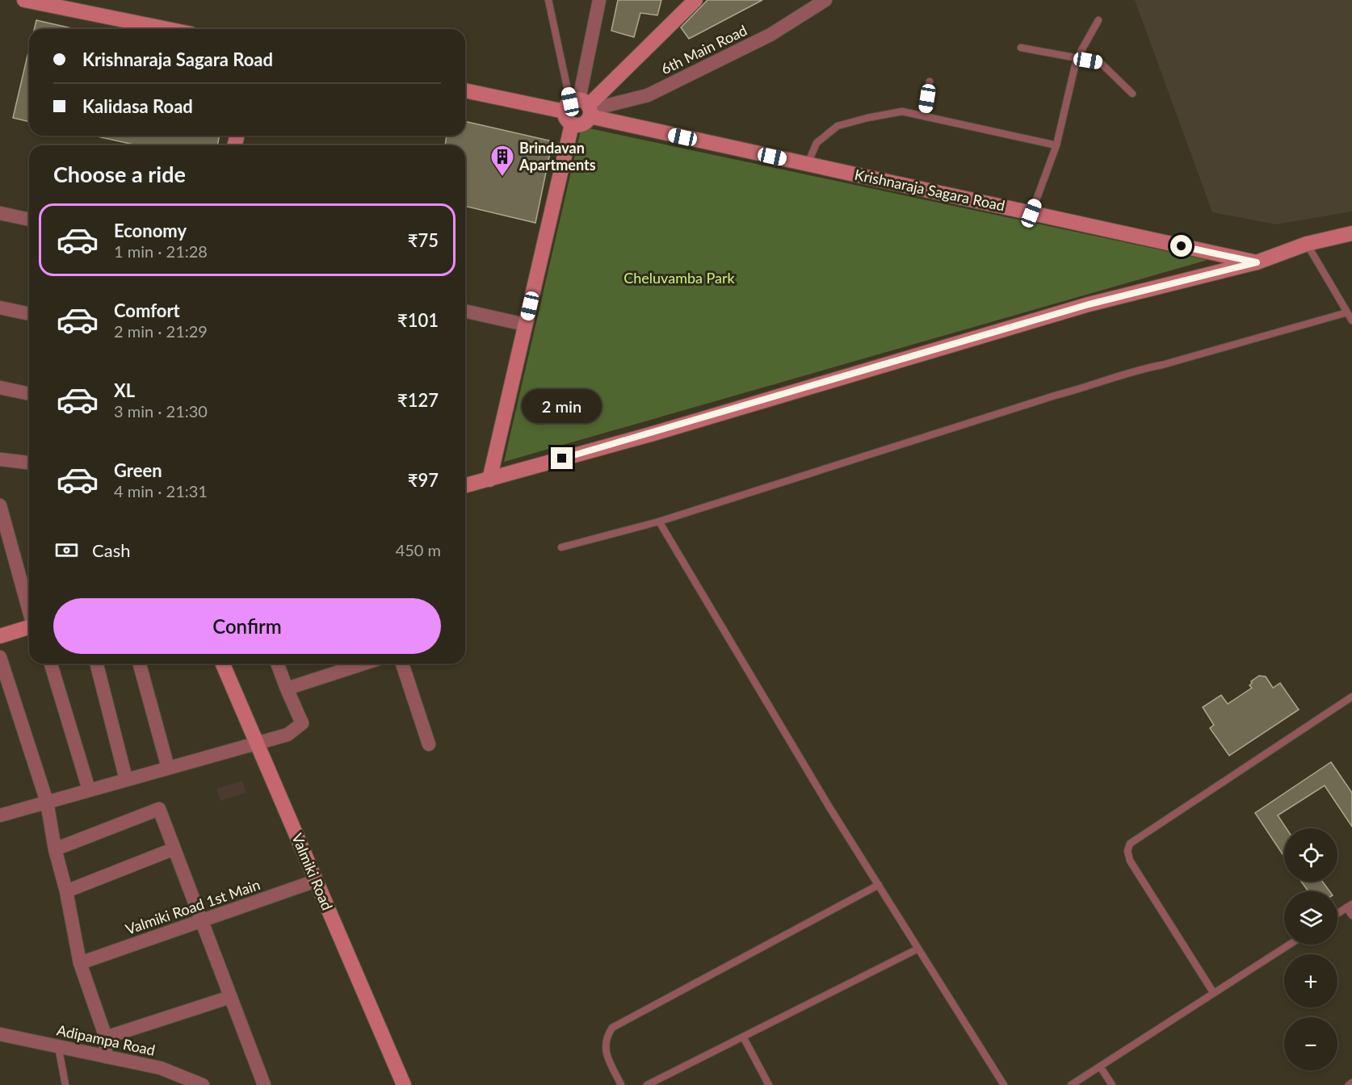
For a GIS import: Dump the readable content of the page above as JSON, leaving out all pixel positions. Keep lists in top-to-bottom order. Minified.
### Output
{"streets":{"street":["6th Main Road","Krishnaraja Sagara Road","Valmiki Road","Valmiki Road 1st Main","Adipampa Road"]},"crossings":[["6th Main Road","Krishnaraja Sagara Road"],["Valmiki Road","Valmiki Road 1st Main"]],"parks":["Cheluvamba Park"],"places":{"building":["Brindavan Apartments"]},"page":{"banner":["Krishnaraja Sagara Road","Kalidasa Road"],"heading":"Choose a ride","list":[{"name":"Economy","note":"1 min · 21:28","value":"₹75"},{"name":"Comfort","note":"2 min · 21:29","value":"₹101"},{"name":"XL","note":"3 min · 21:30","value":"₹127"},{"name":"Green","note":"4 min · 21:31","value":"₹97"}],"bubble":"2 min","pay":["Cash","450 m"],"buttons":"Confirm","map_buttons":["+","−"]}}
